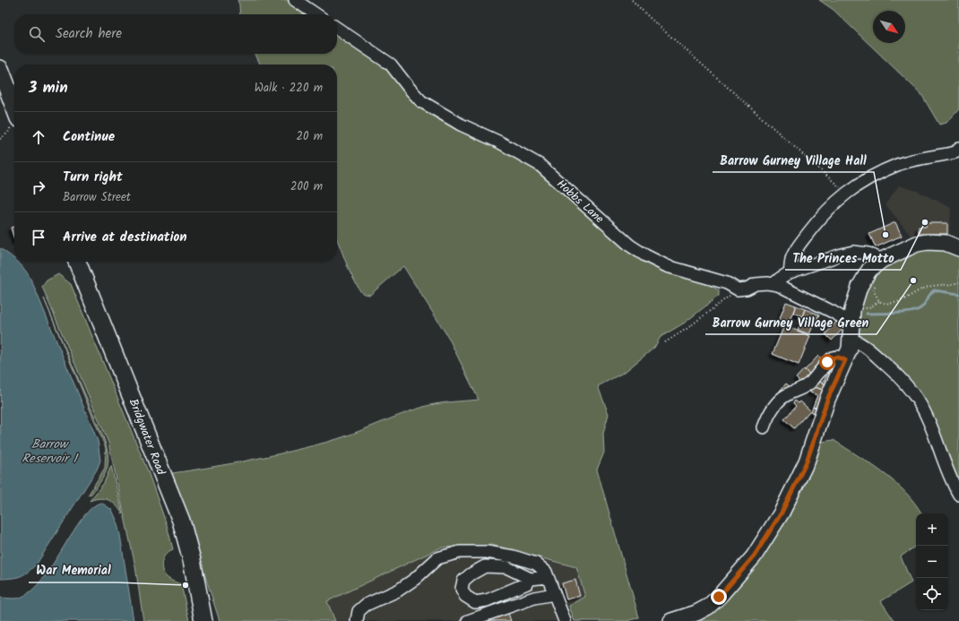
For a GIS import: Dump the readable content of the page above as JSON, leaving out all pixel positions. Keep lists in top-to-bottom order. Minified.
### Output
{"streets":{"highway":["Bridgwater Road"],"street":["Hobbs Lane"]},"water":["Barrow Reservoir 1"],"places":["The Princes Motto","Barrow Gurney Village Hall","Barrow Gurney Village Green","War Memorial"],"north":"bottom right","page":{"search":"Search here","heading":["3 min","Walk · 220 m"],"list":[["Continue","20 m"],["Turn right","Barrow Street","200 m"],"Arrive at destination"],"map_buttons":["+","−"]}}
